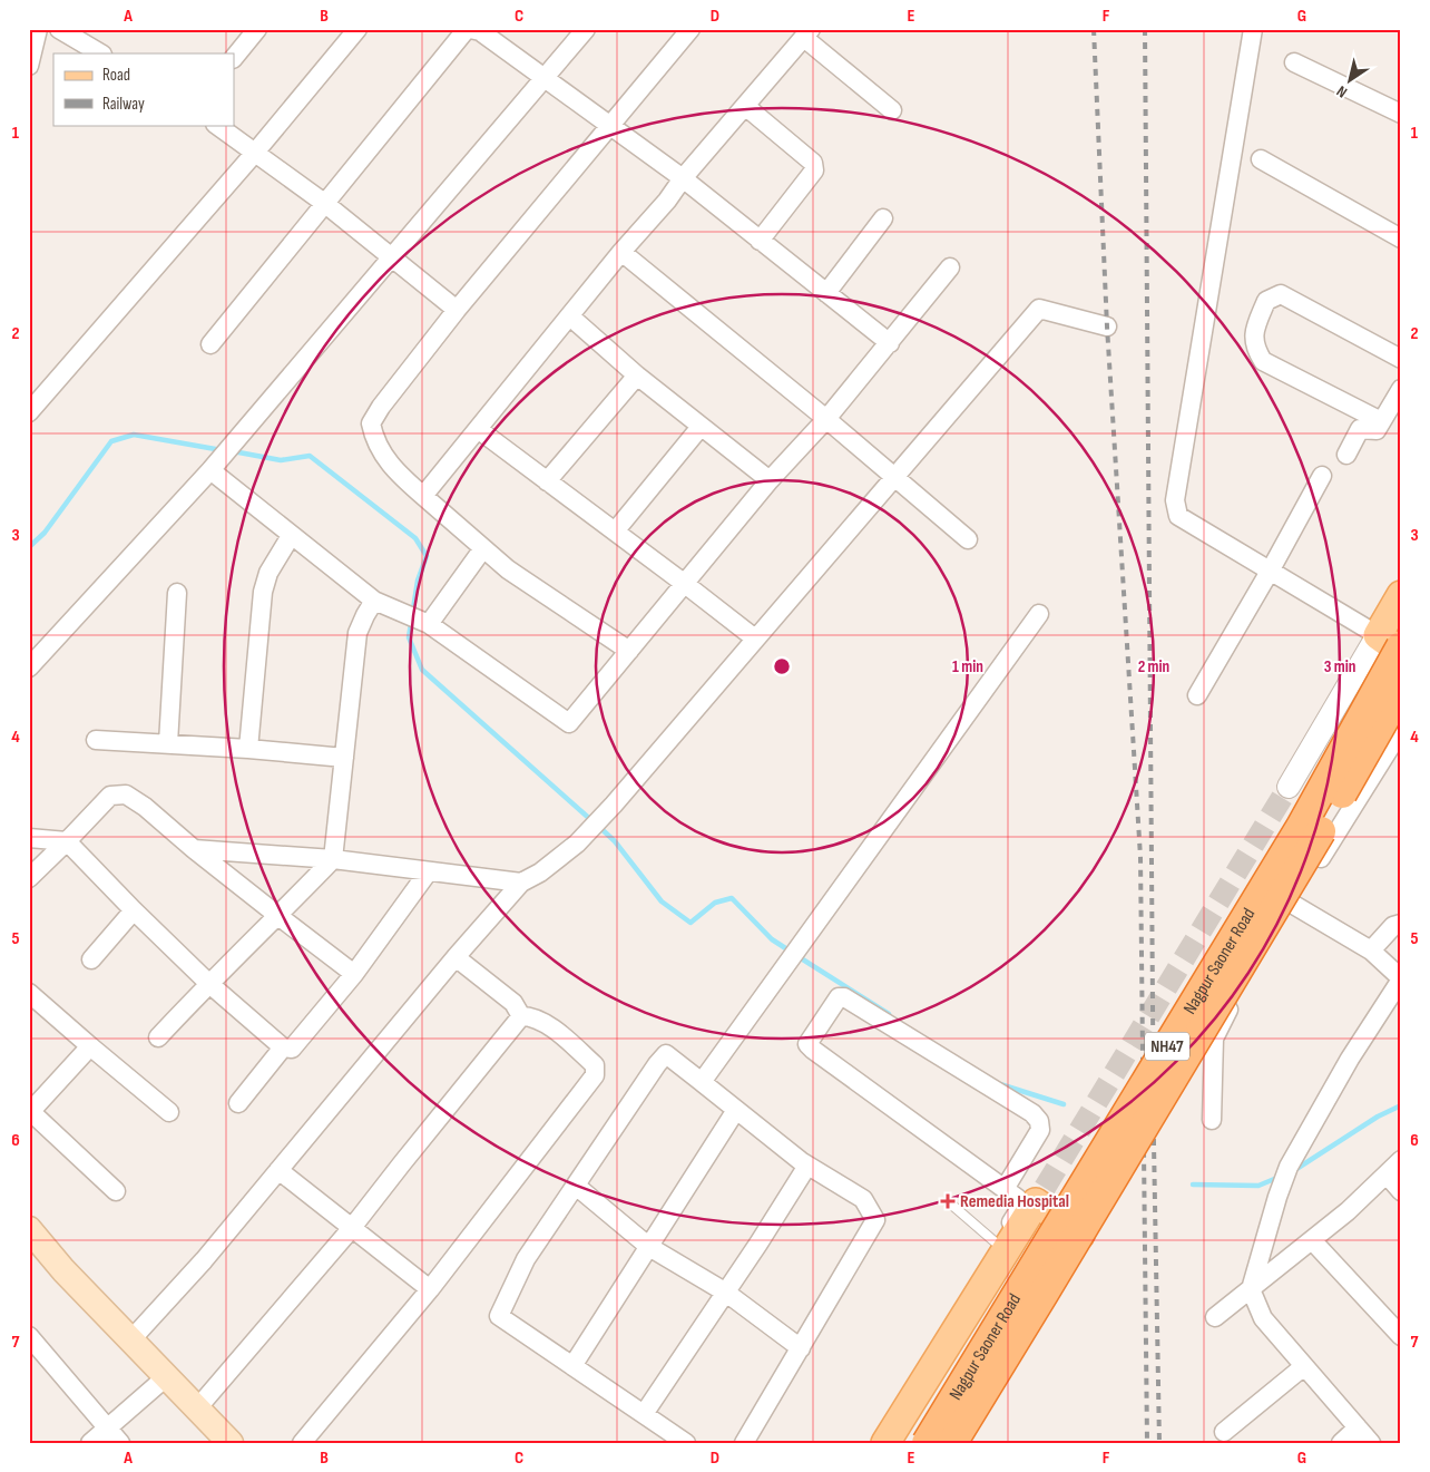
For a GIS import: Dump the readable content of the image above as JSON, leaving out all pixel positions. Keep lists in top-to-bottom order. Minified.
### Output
{"streets":{"highway":["Nagpur Saoner Road","NH47"]},"places":{"health":["Remedia Hospital"]},"legend":["Road","Railway"],"north":"bottom left","grid":{"columns":["A","B","C","D","E","F","G"],"rows":["1","2","3","4","5","6","7"]},"rings":["1 min","2 min","3 min"]}
